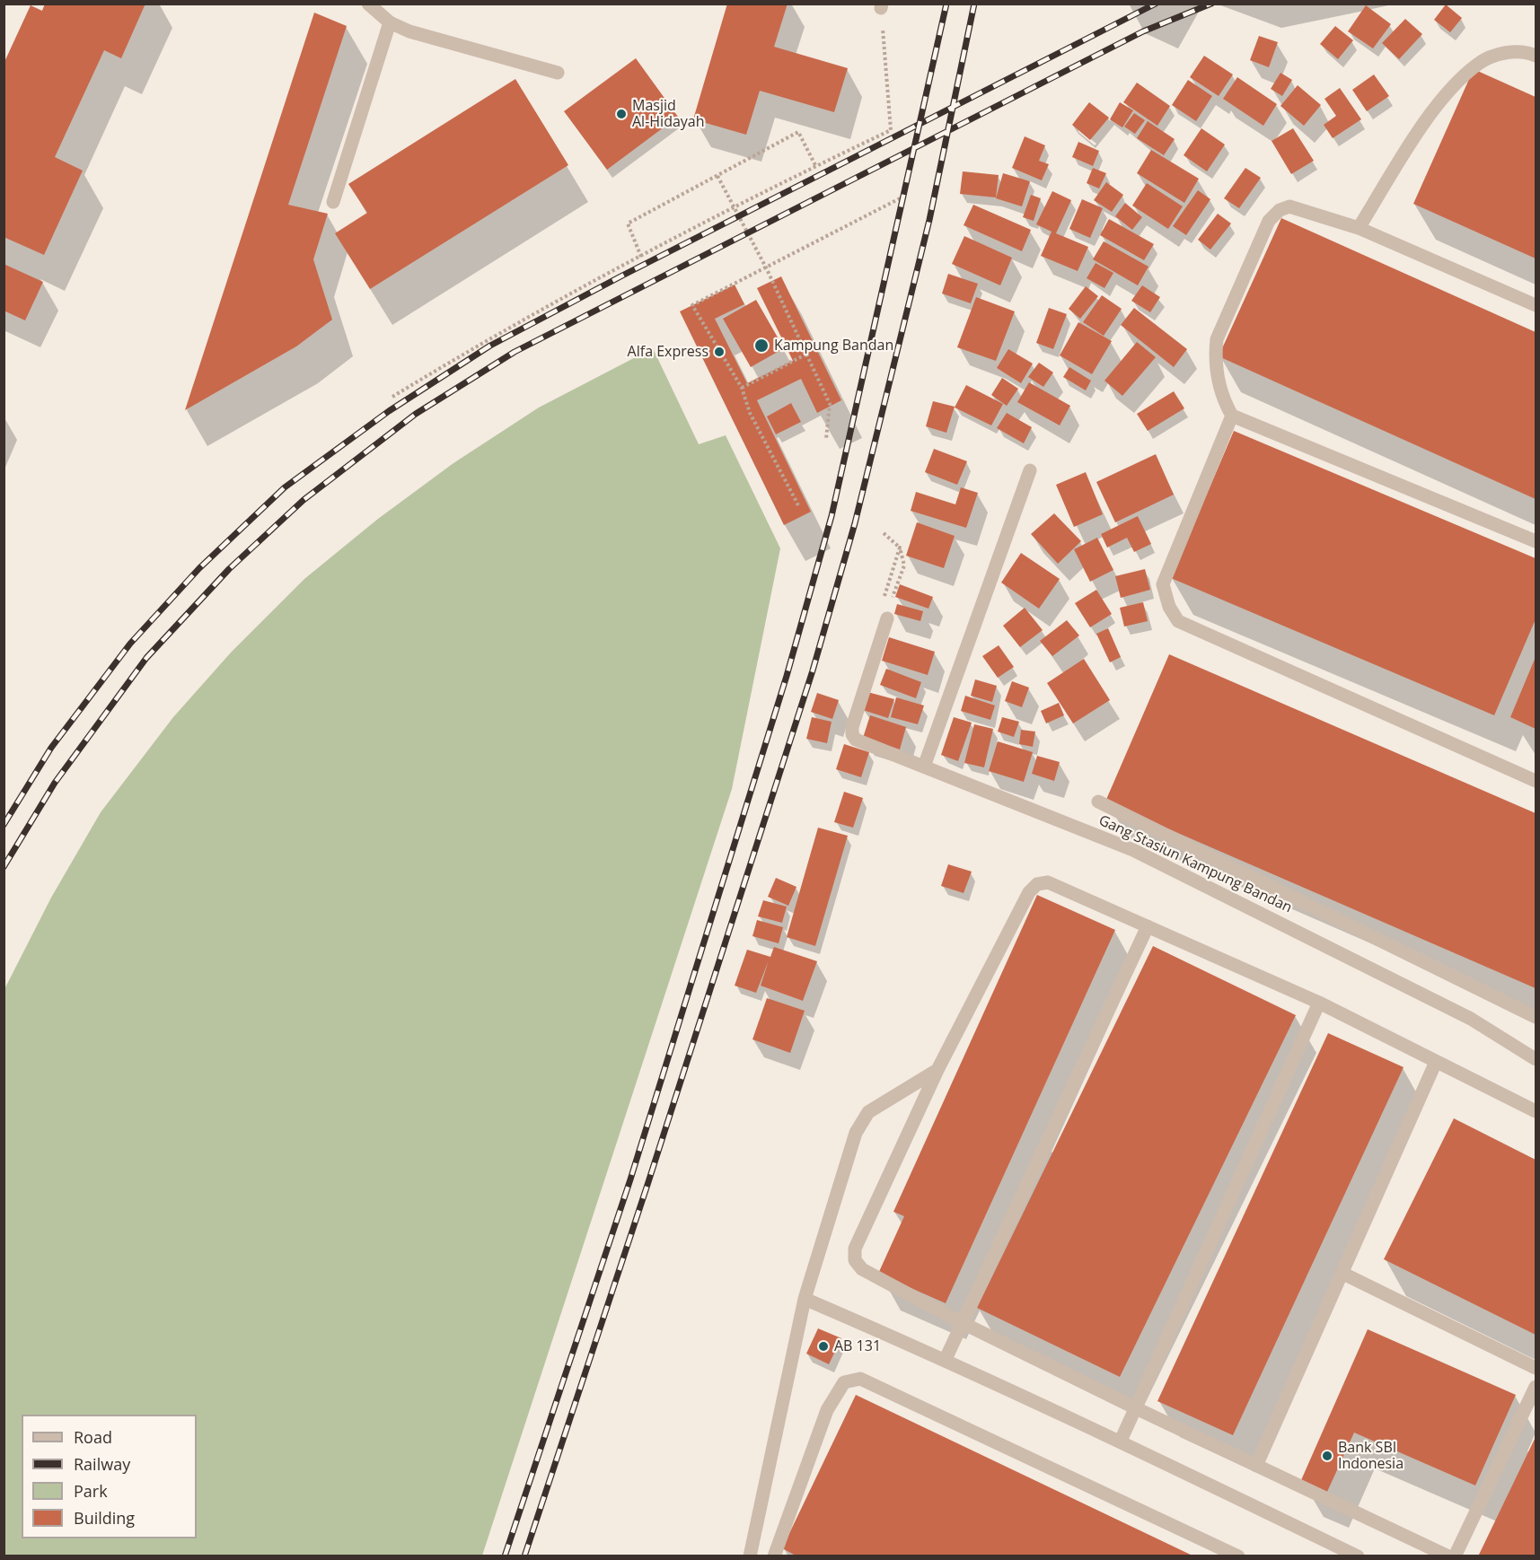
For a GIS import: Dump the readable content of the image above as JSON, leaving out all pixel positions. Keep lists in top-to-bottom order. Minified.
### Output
{"streets":{"street":["Gang Stasiun Kampung Bandan"]},"places":["Masjid Al-Hidayah","Kampung Bandan","Alfa Express","AB 131","Bank SBI Indonesia"],"legend":["Road","Railway","Park","Building"]}
